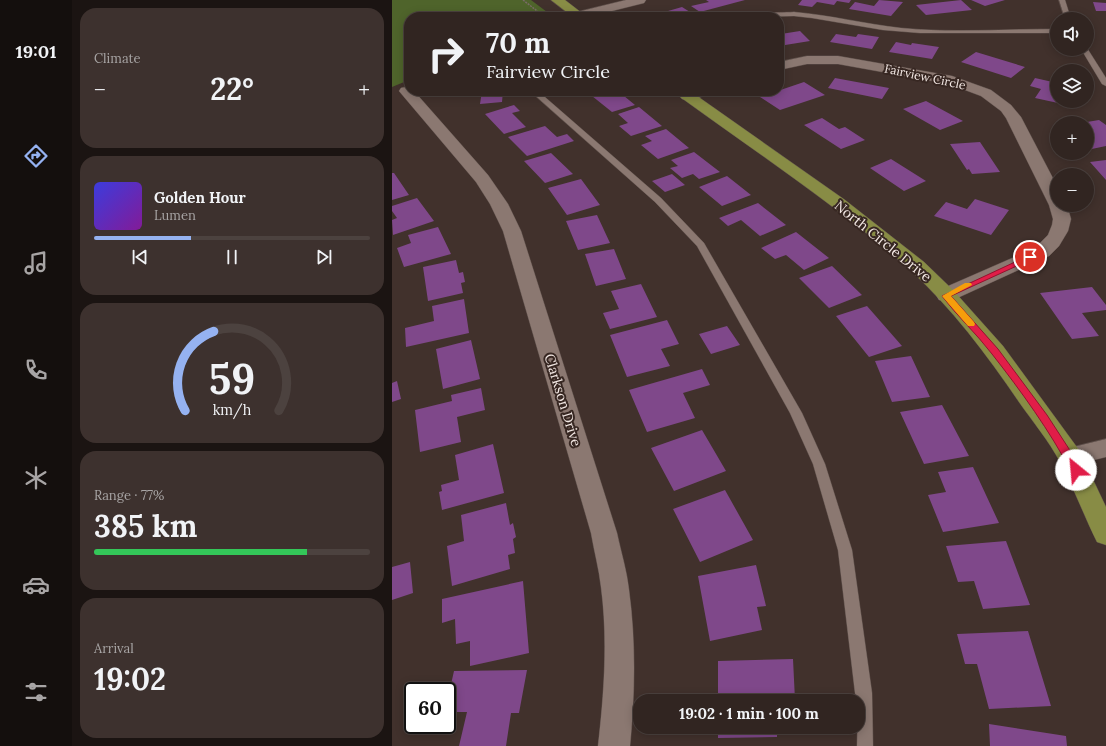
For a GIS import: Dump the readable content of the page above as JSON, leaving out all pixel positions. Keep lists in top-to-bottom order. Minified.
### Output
{"streets":{"main road":["North Circle Drive"],"street":["Fairview Circle","Clarkson Drive"]},"crossings":[["Fairview Circle","North Circle Drive"]],"page":{"tabs":"19:01","tile":["Climate",["Range · 77%","385 km"],["Arrival","19:02"]],"map_buttons":["+","−"],"turn":["70 m","Fairview Circle"],"heat":["−","22°","+"],"song":["Golden Hour","Lumen"],"limit":"60","trip":"19:02 · 1 min · 100 m","gauge":["59","km/h"]}}
